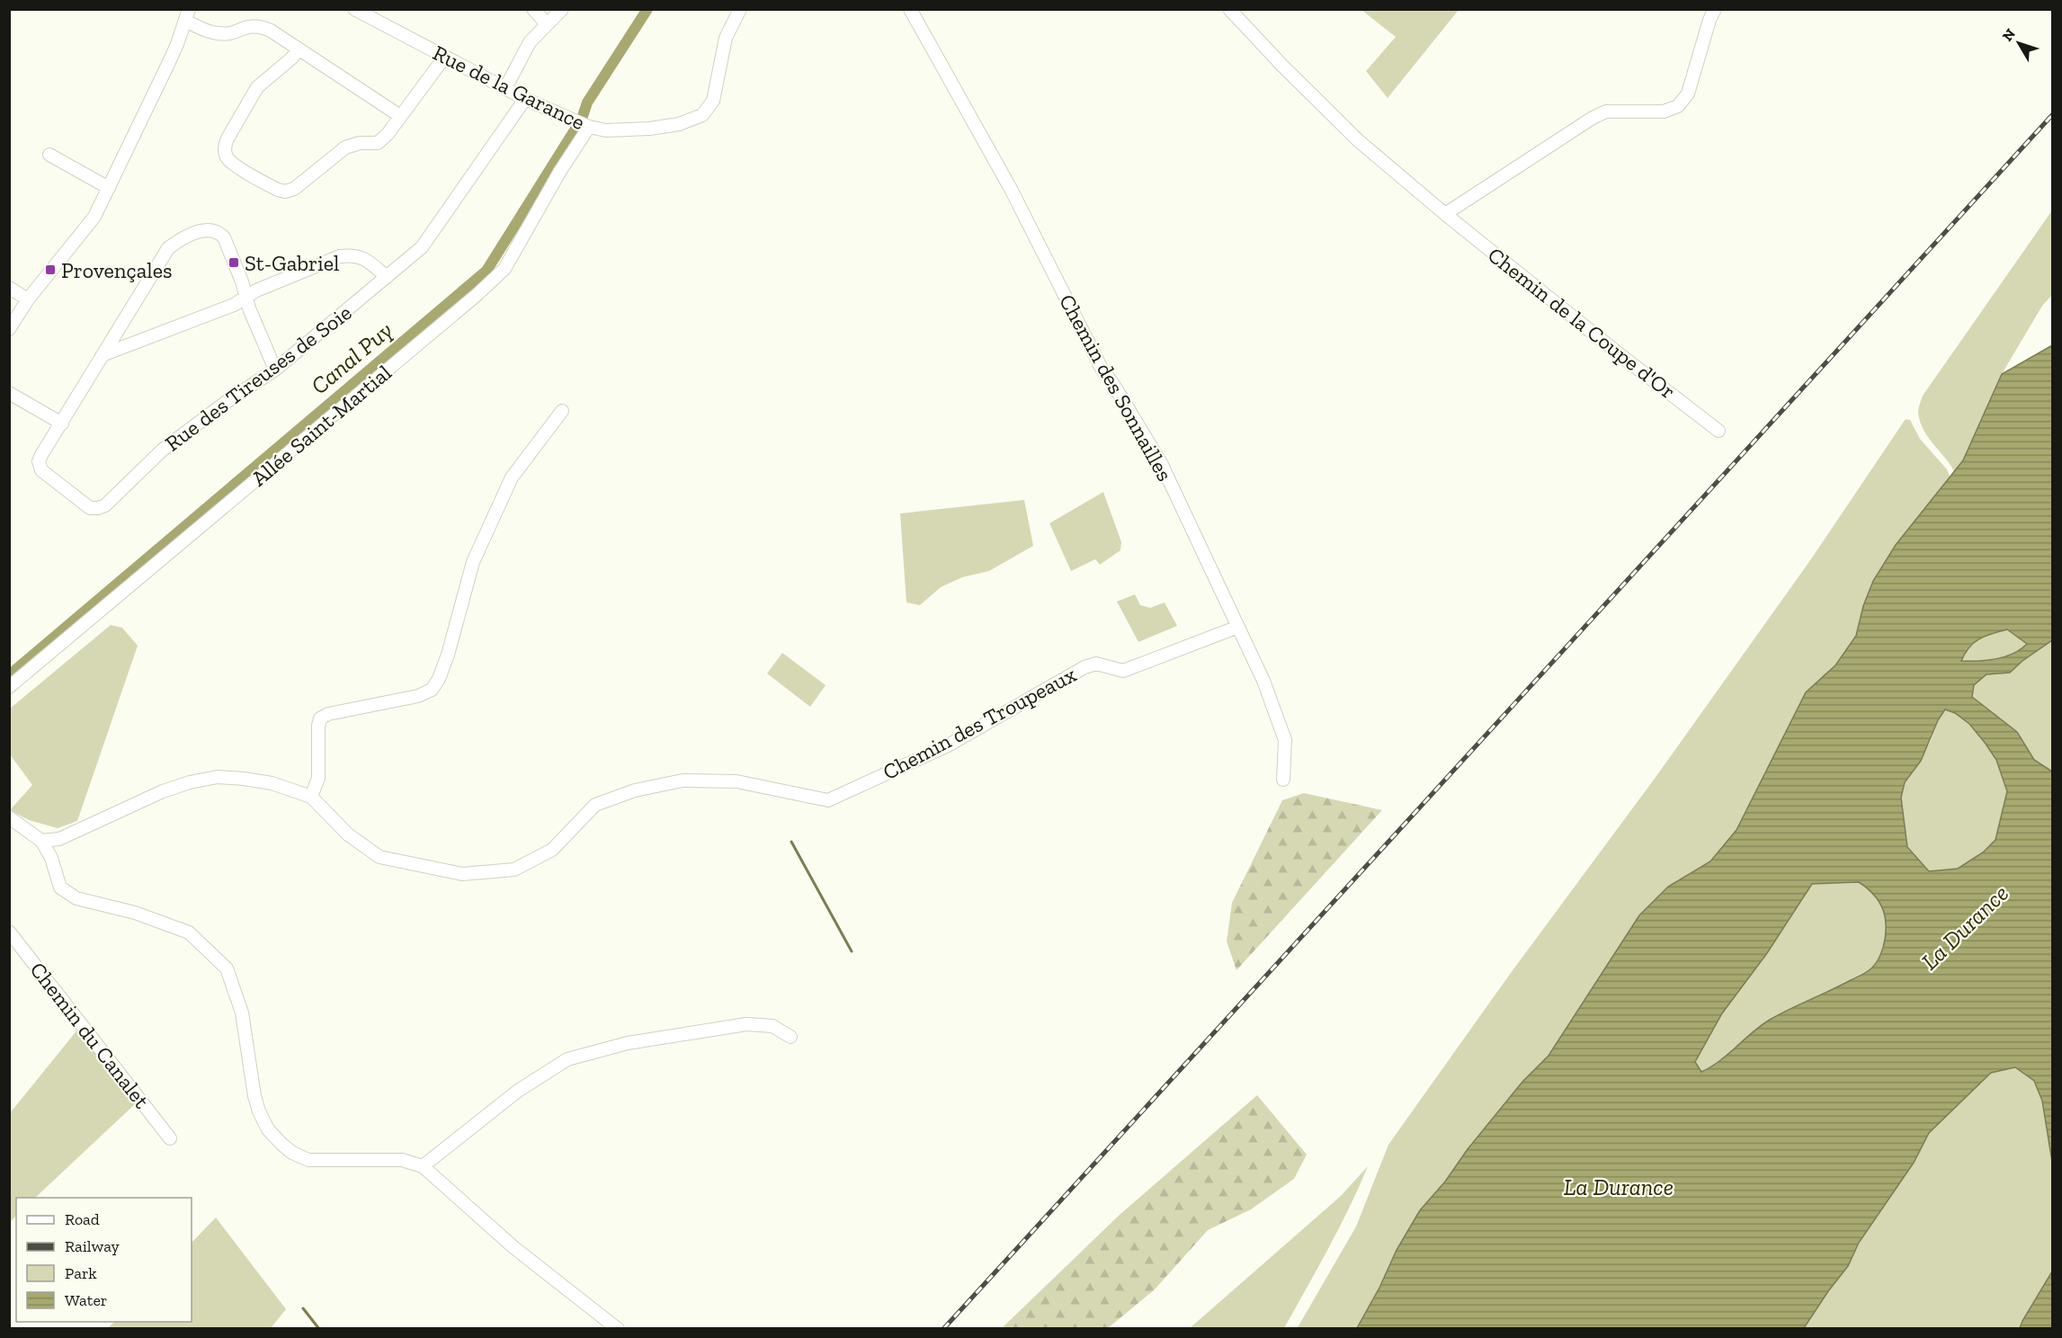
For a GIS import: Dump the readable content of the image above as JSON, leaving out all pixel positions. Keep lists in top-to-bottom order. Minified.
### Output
{"streets":{"street":["Rue de la Garance","Chemin de la Coupe d'Or","Rue des Tireuses de Soie","Chemin des Sonnailles","Allée Saint-Martial","Chemin des Troupeaux","Chemin du Canalet"]},"crossings":[["Rue de la Garance","Rue des Tireuses de Soie"],["Rue de la Garance","Allée Saint-Martial"],["Chemin des Sonnailles","Chemin des Troupeaux"]],"water":["Canal Puy","La Durance"],"places":{"transit":["St-Gabriel","Provençales"]},"legend":["Road","Railway","Park","Water"],"north":"top left"}
